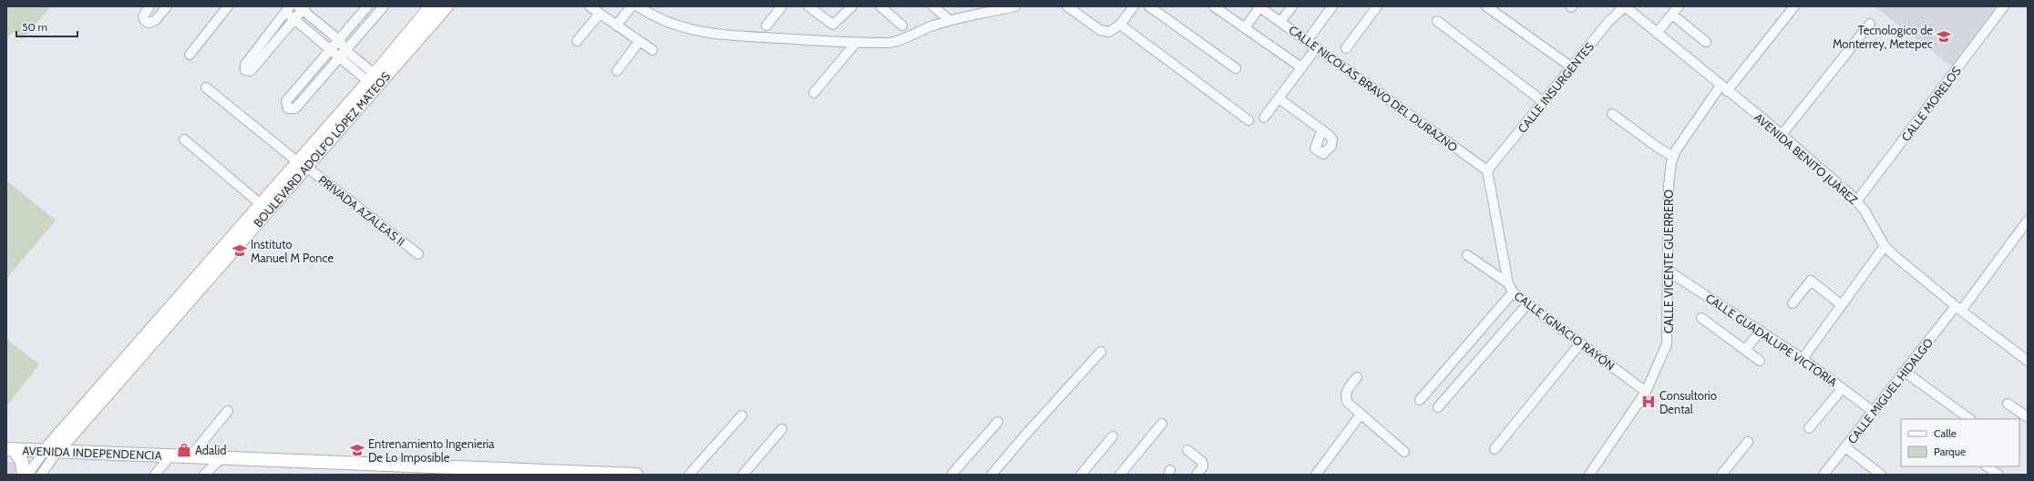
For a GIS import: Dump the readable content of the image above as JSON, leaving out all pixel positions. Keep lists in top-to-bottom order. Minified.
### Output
{"streets":{"street":["CALLE INSURGENTES","CALLE NICOLAS BRAVO DEL DURAZNO","CALLE MORELOS","BOULEVARD ADOLFO LÓPEZ MATEOS","AVENIDA BENITO JUÁREZ","PRIVADA AZALEAS II","CALLE VICENTE GUERRERO","CALLE IGNACIO RAYÓN","CALLE GUADALUPE VICTORIA","CALLE MIGUEL HIDALGO","AVENIDA INDEPENDENCIA"]},"crossings":[["CALLE INSURGENTES","CALLE NICOLAS BRAVO DEL DURAZNO"],["CALLE INSURGENTES","AVENIDA BENITO JUÁREZ"],["CALLE INSURGENTES","CALLE IGNACIO RAYÓN"],["CALLE NICOLAS BRAVO DEL DURAZNO","CALLE IGNACIO RAYÓN"],["CALLE MORELOS","AVENIDA BENITO JUÁREZ"],["BOULEVARD ADOLFO LÓPEZ MATEOS","PRIVADA AZALEAS II"],["BOULEVARD ADOLFO LÓPEZ MATEOS","AVENIDA INDEPENDENCIA"],["AVENIDA BENITO JUÁREZ","CALLE VICENTE GUERRERO"],["AVENIDA BENITO JUÁREZ","CALLE MIGUEL HIDALGO"],["CALLE VICENTE GUERRERO","CALLE IGNACIO RAYÓN"],["CALLE VICENTE GUERRERO","CALLE GUADALUPE VICTORIA"],["CALLE GUADALUPE VICTORIA","CALLE MIGUEL HIDALGO"]],"places":{"school or university":["Tecnologico de Monterrey, Metepec","Instituto Manuel M Ponce","Entrenamiento Ingenieria De Lo Imposible"],"hospital":["Consultorio Dental"],"shop":["Adalid"]},"legend":["Calle","Parque"],"scale_bar":"50 m"}
